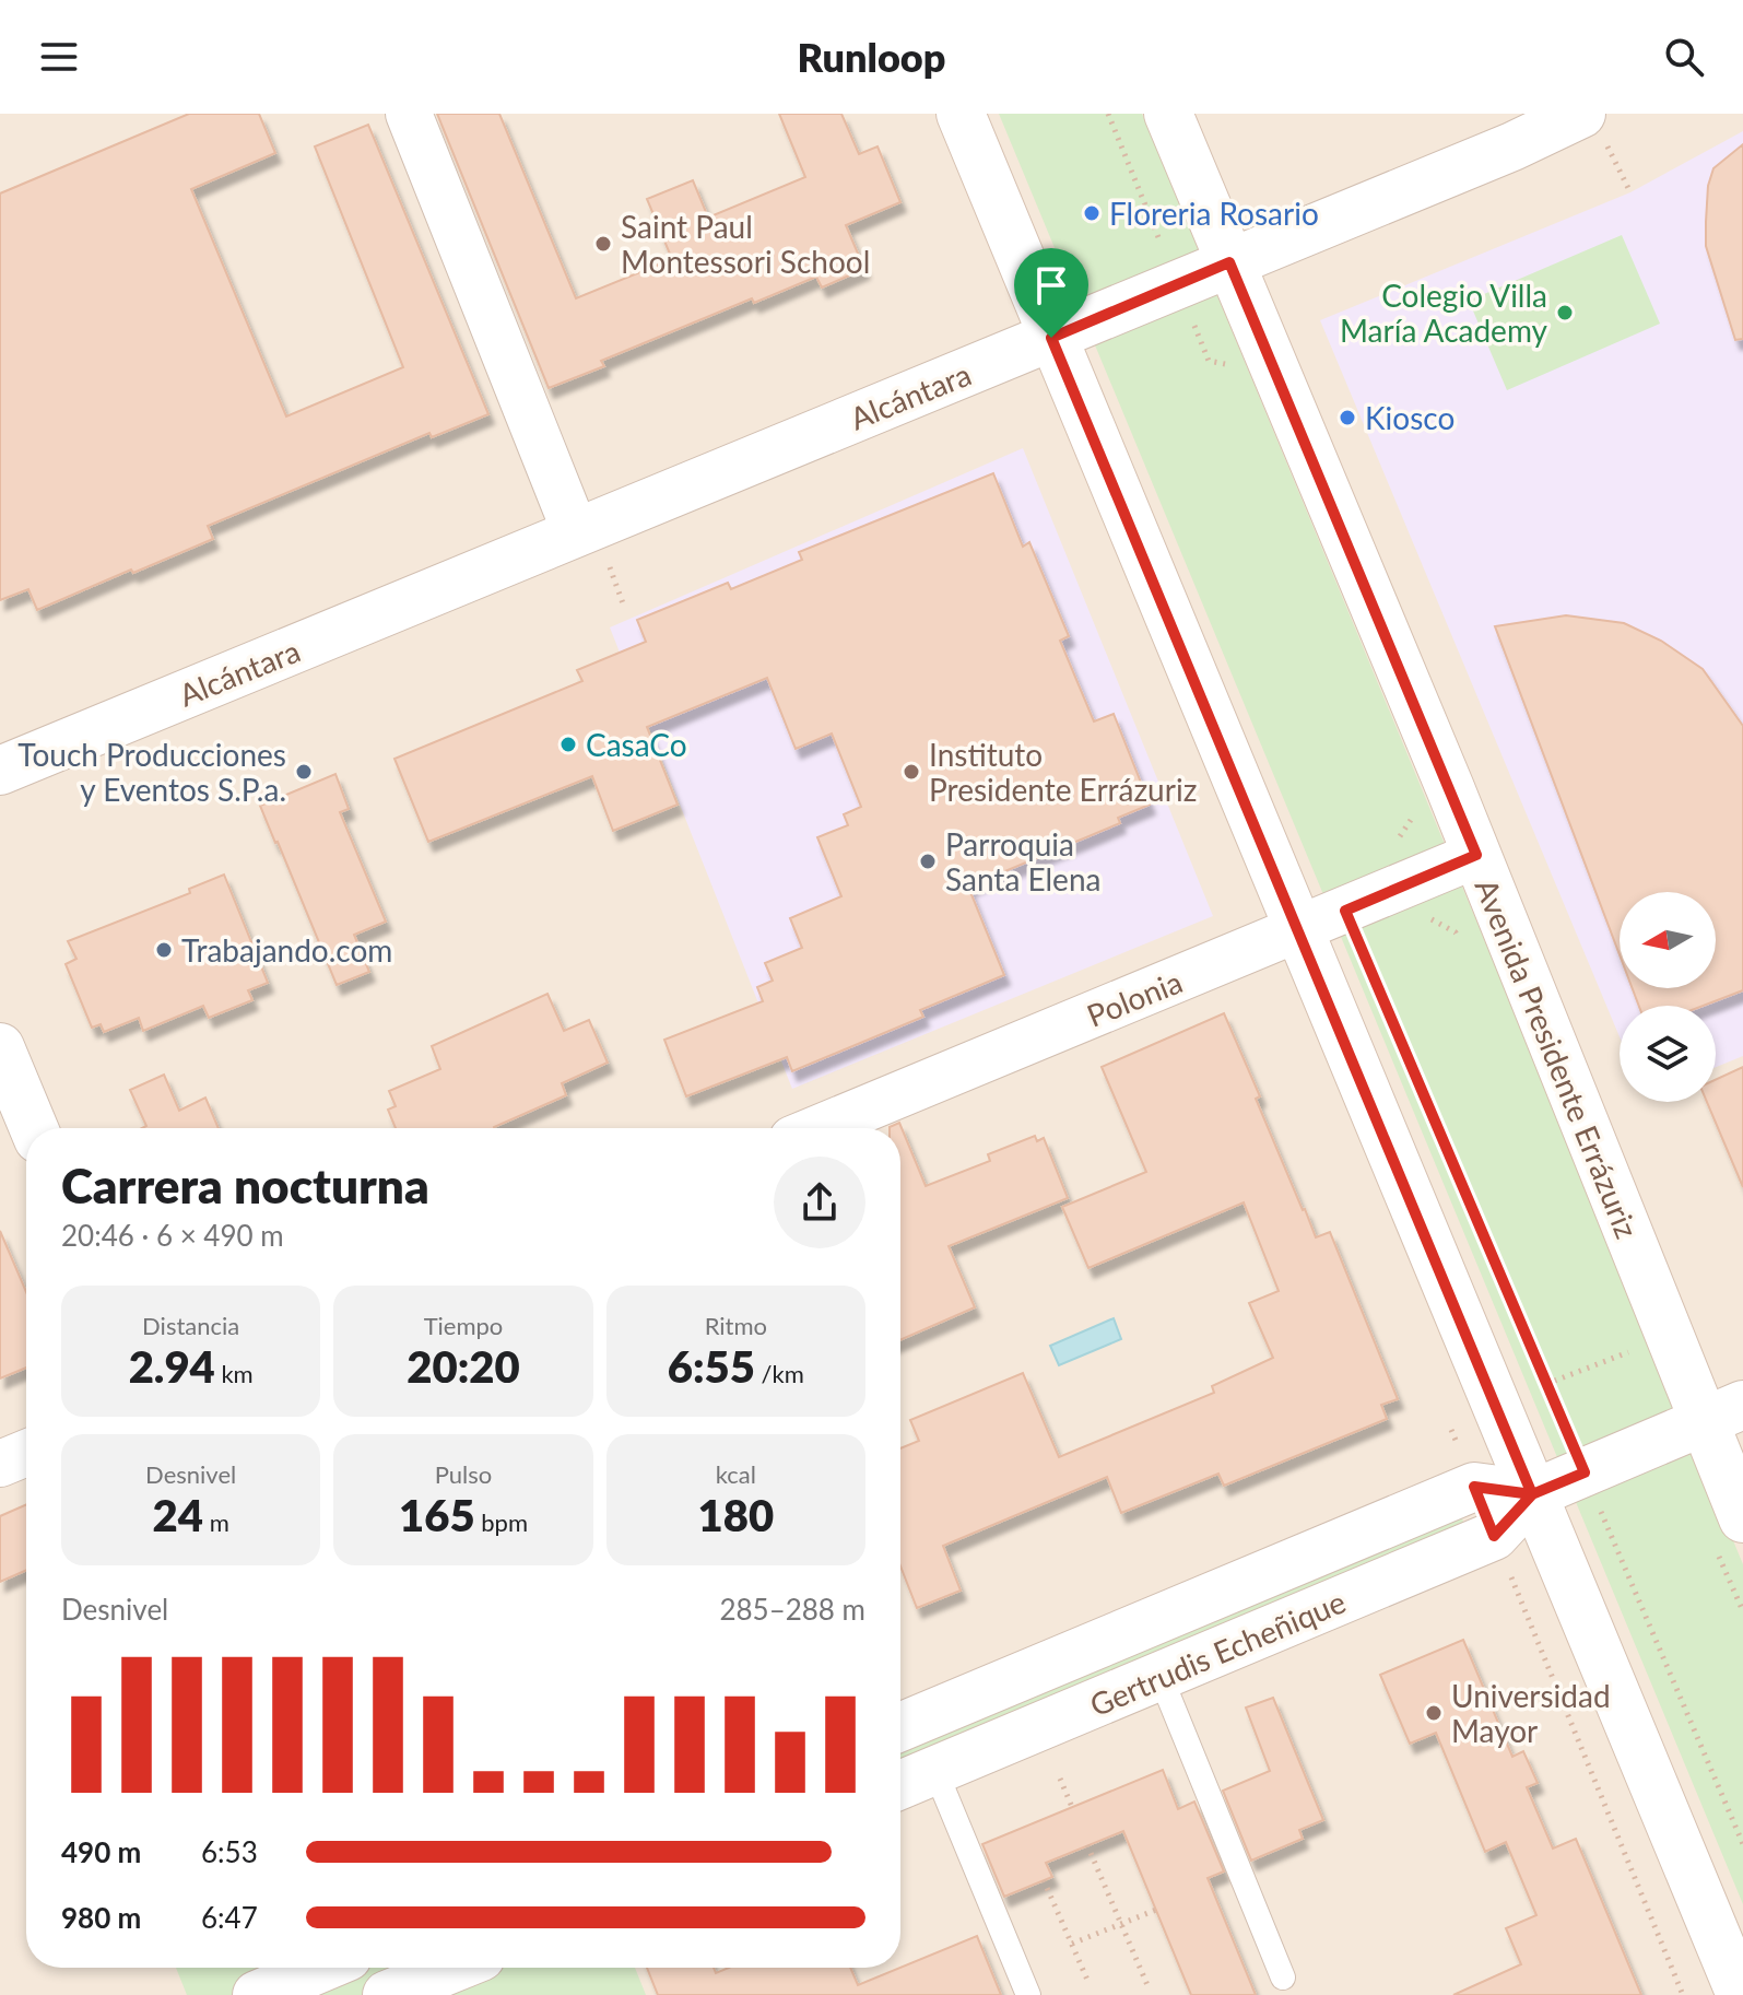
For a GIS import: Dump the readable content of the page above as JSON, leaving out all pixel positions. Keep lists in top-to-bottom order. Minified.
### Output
{"streets":{"street":["Alcántara","Polonia","Avenida Presidente Errázuriz","Gertrudis Echeñique"]},"crossings":[["Alcántara","Avenida Presidente Errázuriz"],["Polonia","Avenida Presidente Errázuriz"],["Avenida Presidente Errázuriz","Gertrudis Echeñique"]],"places":["Floreria Rosario","Saint Paul Montessori School","Colegio Villa María Academy","Kiosco","CasaCo","Touch Producciones y Eventos S.P.a.","Instituto Presidente Errázuriz","Parroquia Santa Elena","Trabajando.com","Universidad Mayor"],"north":"left","page":{"header":"Runloop","heading":["Carrera nocturna","20:46 · 6 × 490 m"],"stats":[["Distancia","2.94 km"],["Tiempo","20:20"],["Ritmo","6:55 /km"],["Desnivel","24 m"],["Pulso","165 bpm"],["kcal","180"]],"chart":["Desnivel","285–288 m"],"list":[{"name":"490 m","note":"6:53"},{"name":"980 m","note":"6:47"}]}}
